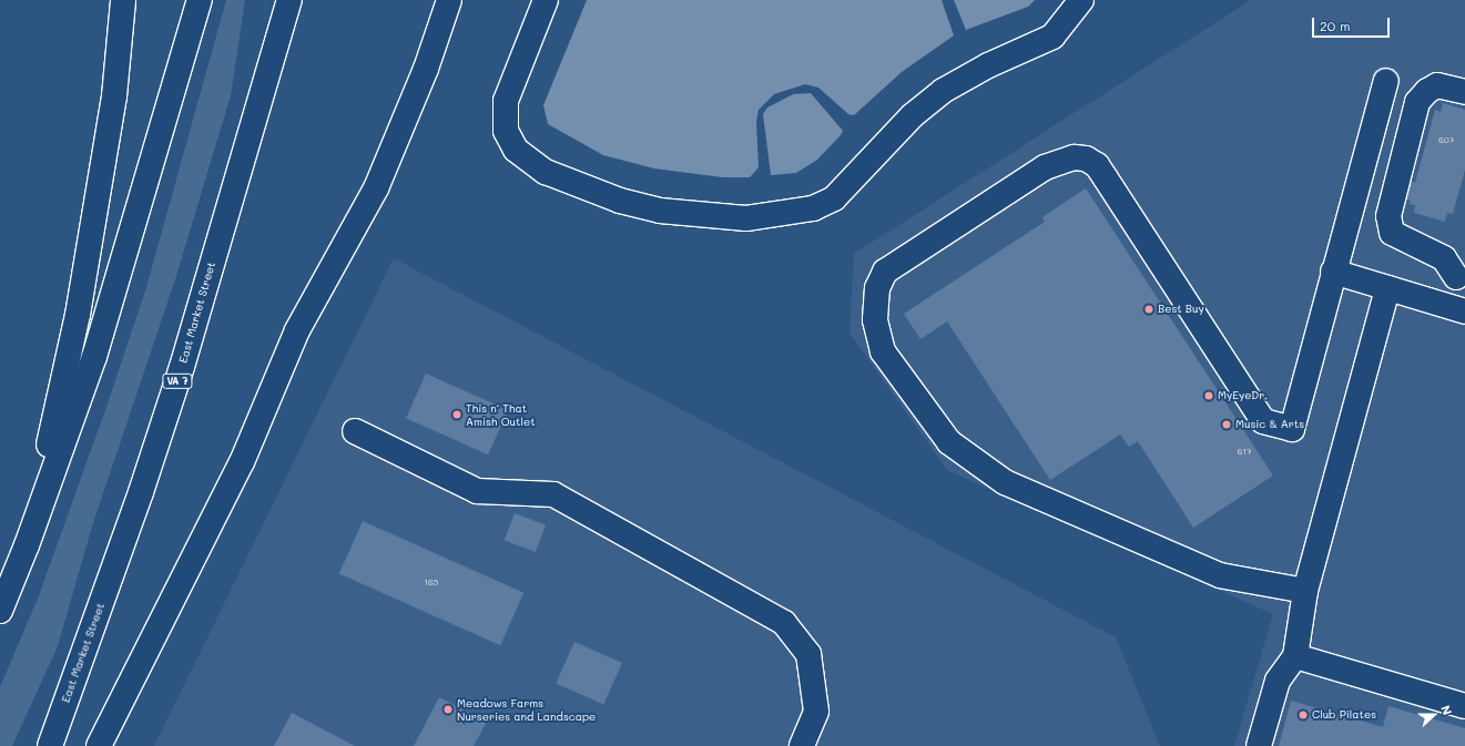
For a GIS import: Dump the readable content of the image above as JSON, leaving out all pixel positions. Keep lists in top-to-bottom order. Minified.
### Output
{"streets":{"main road":["East Market Street","VA 7"]},"places":["Best Buy","MyEyeDr.","This n' That Amish Outlet","Music & Arts","Meadows Farms Nurseries and Landscape","Club Pilates"],"house_numbers":["607","617","165"],"scale_bar":"20 m","north":"right"}
